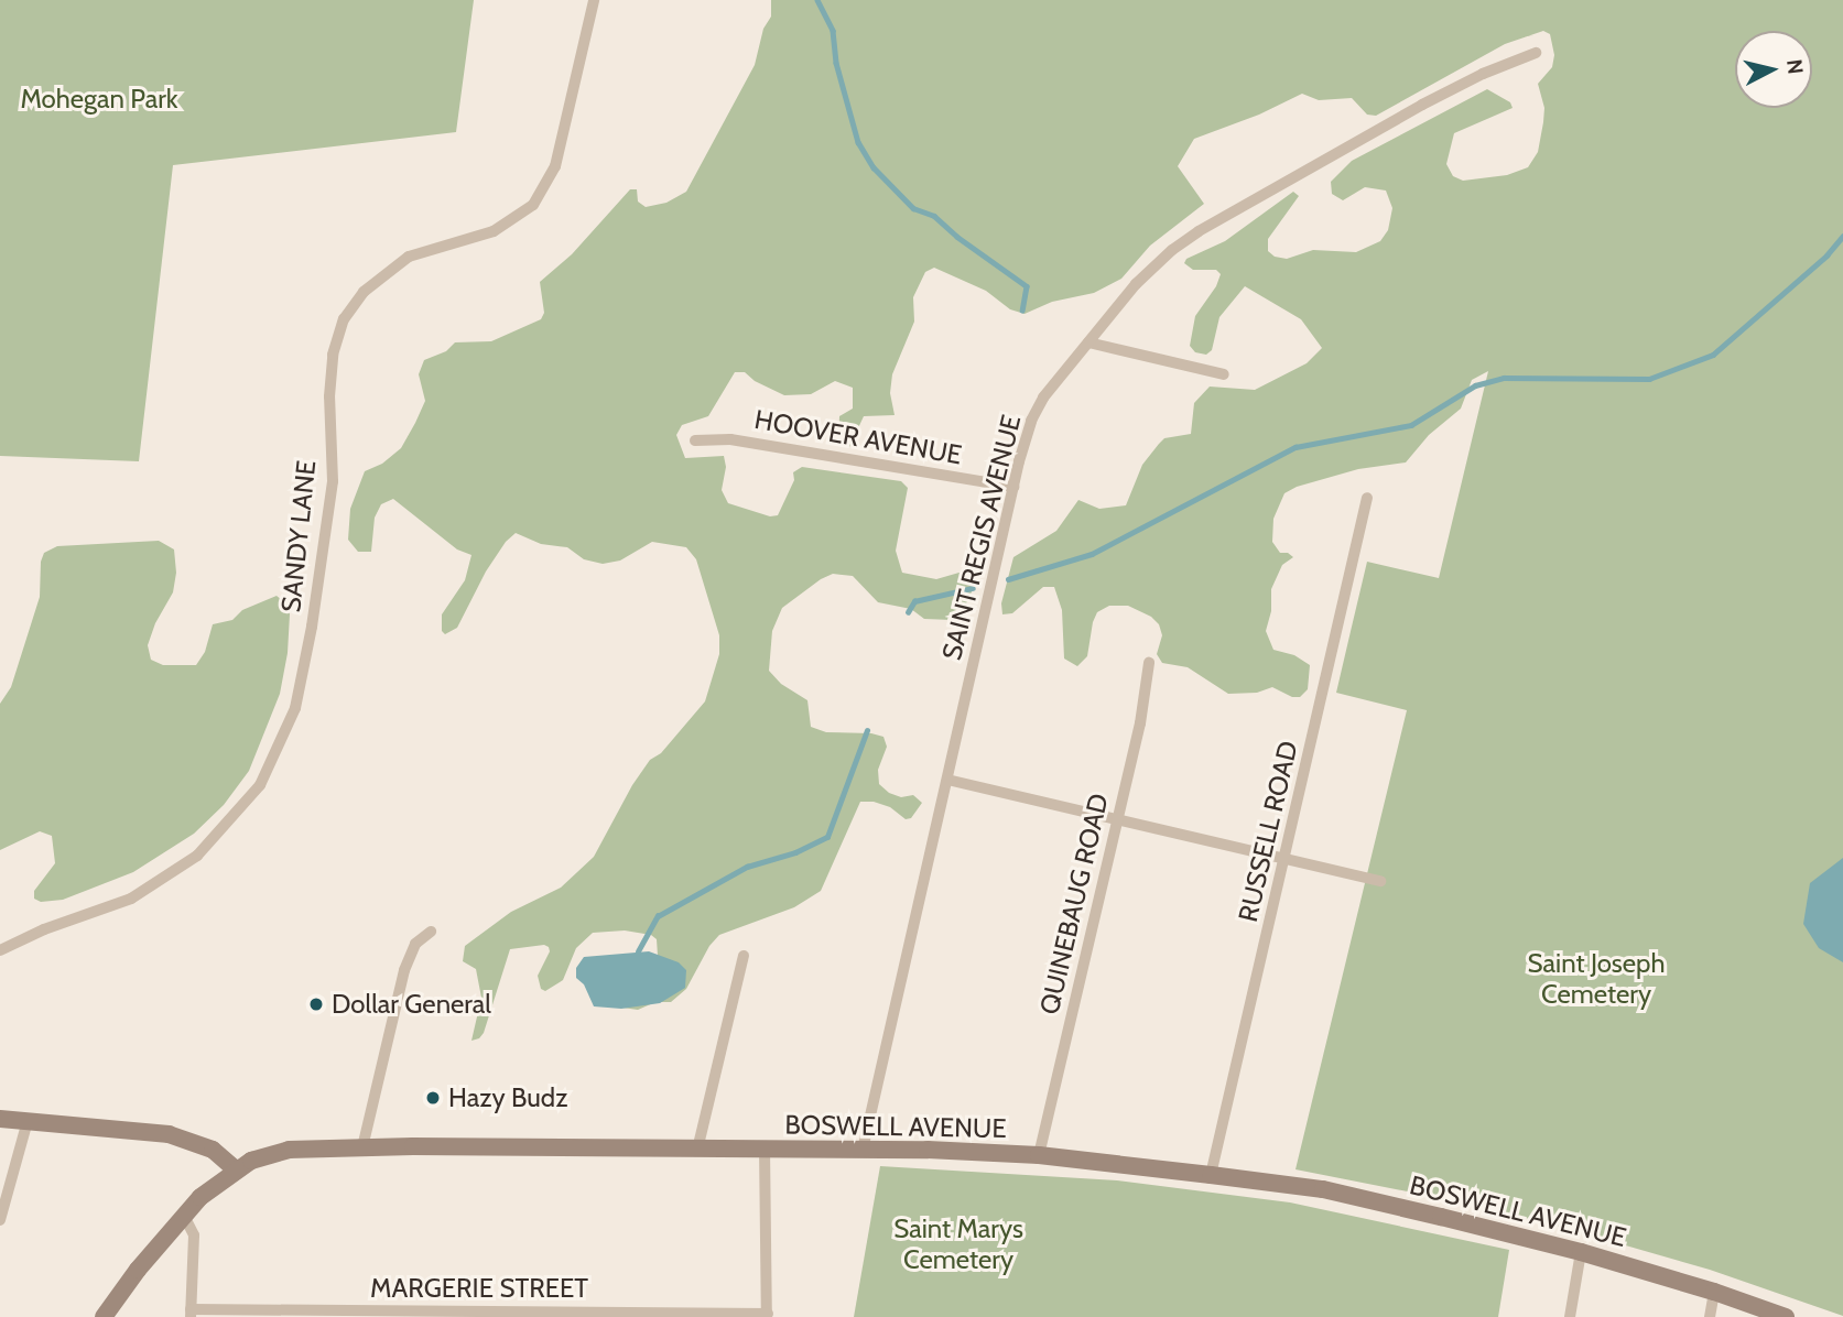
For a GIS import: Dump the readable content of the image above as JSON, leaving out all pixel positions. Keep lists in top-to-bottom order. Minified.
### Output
{"streets":{"main road":["BOSWELL AVENUE"],"street":["HOOVER AVENUE","SANDY LANE","SAINT REGIS AVENUE","RUSSELL ROAD","QUINEBAUG ROAD","MARGERIE STREET"]},"crossings":[["HOOVER AVENUE","SAINT REGIS AVENUE"],["SAINT REGIS AVENUE","BOSWELL AVENUE"],["RUSSELL ROAD","BOSWELL AVENUE"],["QUINEBAUG ROAD","BOSWELL AVENUE"]],"parks":["Mohegan Park","Saint Joseph Cemetery","Saint Marys Cemetery"],"places":["Dollar General","Hazy Budz"],"north":"right"}
